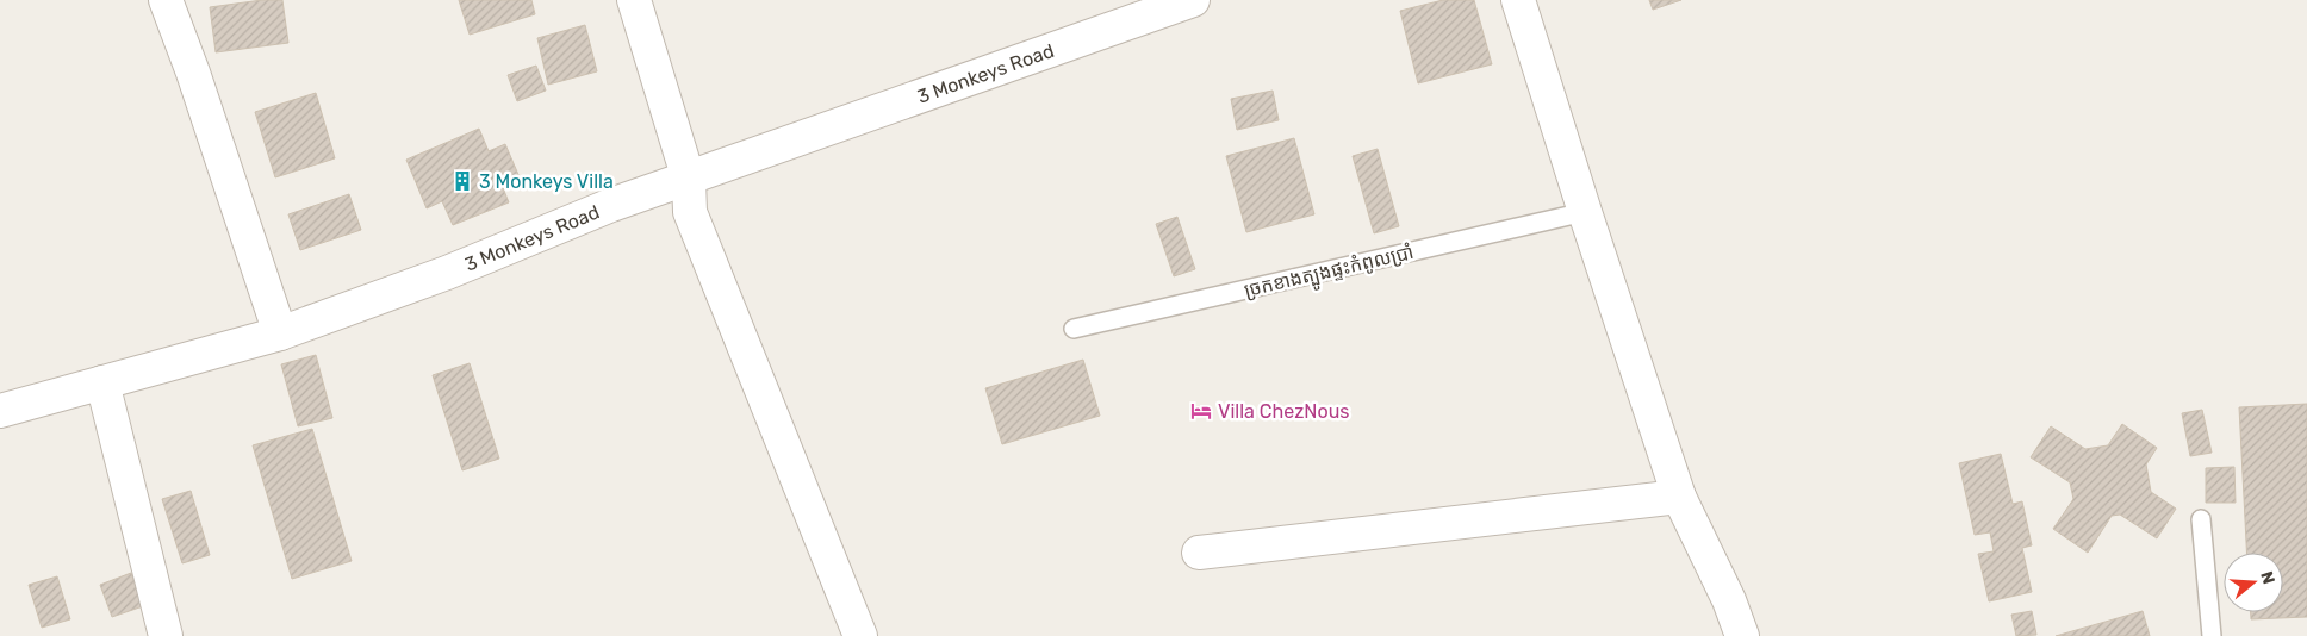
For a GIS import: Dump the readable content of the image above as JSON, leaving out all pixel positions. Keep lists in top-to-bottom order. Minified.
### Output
{"streets":{"street":["3 Monkeys Road"],"lane":["ច្រកខាងត្បូងផ្ទះកំពូលប្រាំ"]},"places":{"building":["3 Monkeys Villa"],"hotel":["Villa ChezNous"]},"north":"right"}
